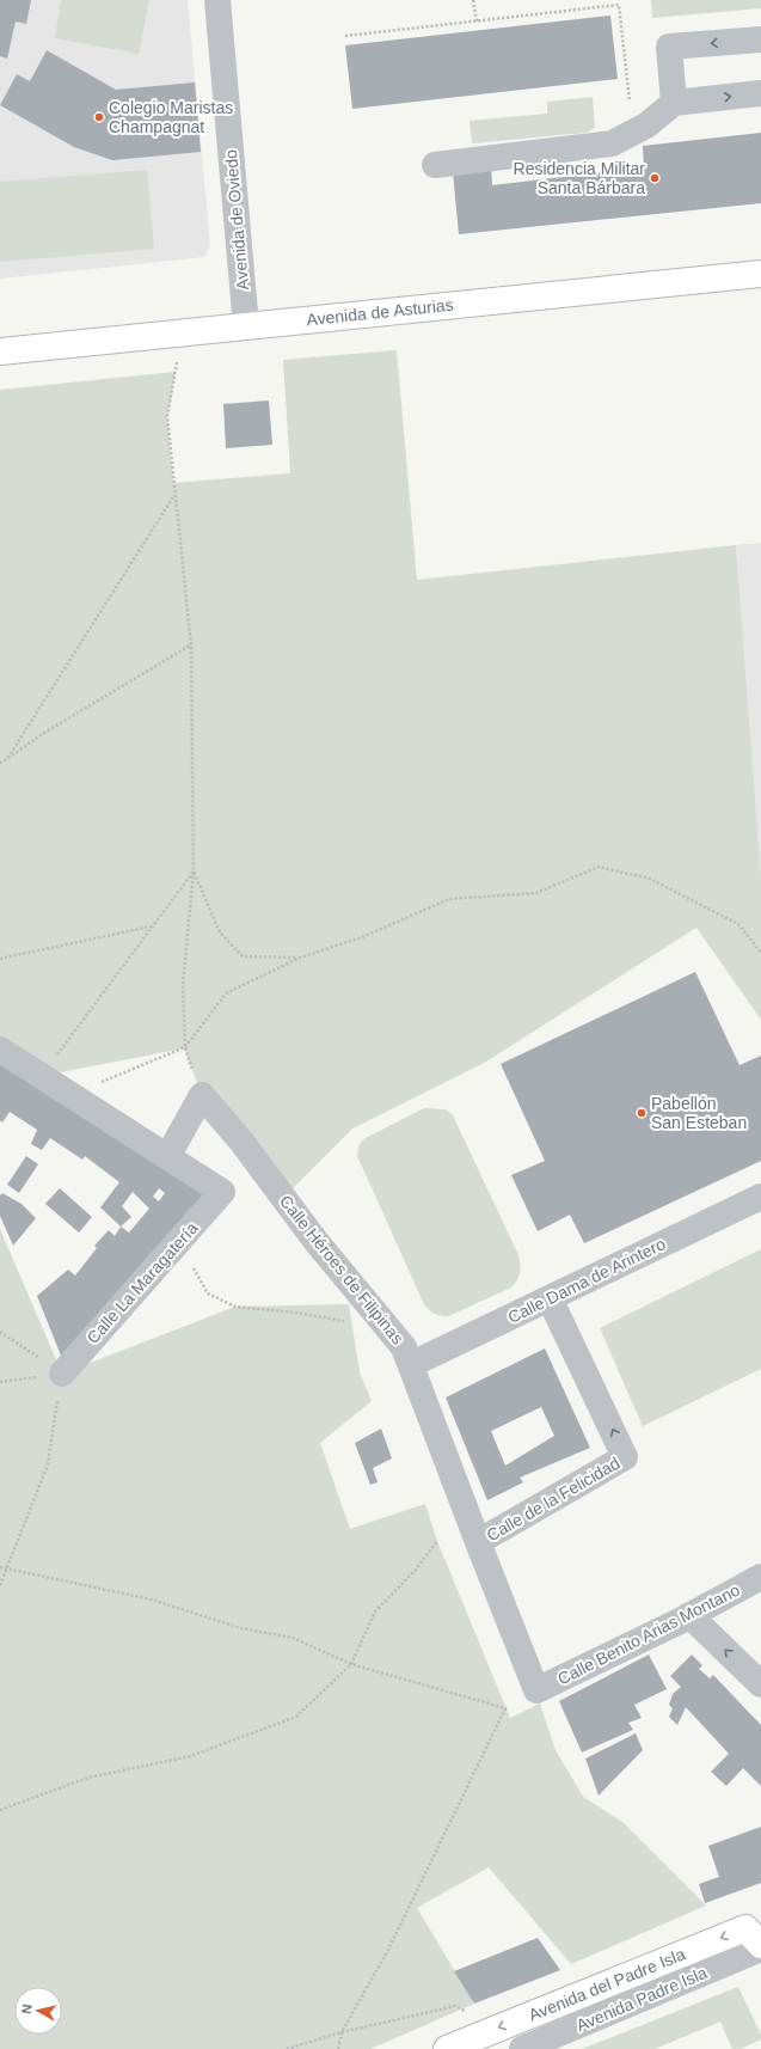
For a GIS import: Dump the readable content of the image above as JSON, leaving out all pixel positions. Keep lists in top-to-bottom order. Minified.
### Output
{"streets":{"main road":["Avenida de Asturias","Avenida del Padre Isla"],"street":["Avenida de Oviedo","Calle Héroes de Filipinas","Calle Dama de Arintero","Calle La Maragatería","Calle de la Felicidad","Calle Benito Arias Montano","Avenida Padre Isla"]},"crossings":[["Avenida de Oviedo","Avenida de Asturias"],["Calle Héroes de Filipinas","Calle Dama de Arintero"],["Calle Héroes de Filipinas","Calle de la Felicidad"],["Calle Héroes de Filipinas","Calle Benito Arias Montano"],["Calle Dama de Arintero","Calle de la Felicidad"]],"one_way":["Avenida del Padre Isla"],"places":["Colegio Maristas Champagnat","Residencia Militar Santa Bárbara","Pabellón San Esteban"],"north":"left"}
